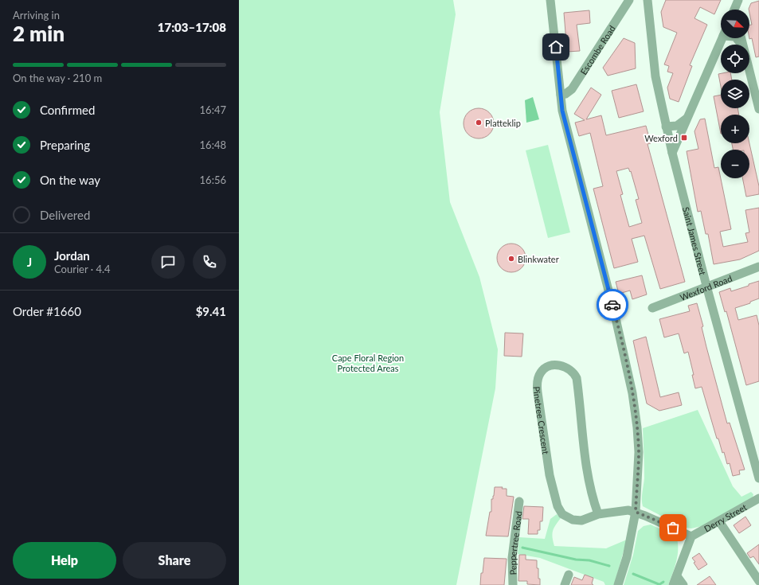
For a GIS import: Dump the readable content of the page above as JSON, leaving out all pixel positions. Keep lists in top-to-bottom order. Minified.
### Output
{"streets":{"street":["Escombe Road","Saint James Street","Wexford Road","Pinetree Crescent","Derry Street","Peppertree Road"]},"crossings":[["Saint James Street","Wexford Road"]],"parks":["Cape Floral Region Protected Areas"],"places":{"other":["Platteklip","Blinkwater"],"transit":["Wexford"]},"north":"bottom right","page":{"heading":["2 min","Arriving in","17:03–17:08"],"panel":["Jordan","Courier · 4.4","Order #1660","$9.41"],"map_buttons":["+","−"],"bar":"On the way · 210 m","list":[["Confirmed","16:47"],["Preparing","16:48"],["On the way","16:56"],"Delivered"],"round":"J","buttons":["Help","Share"]}}
